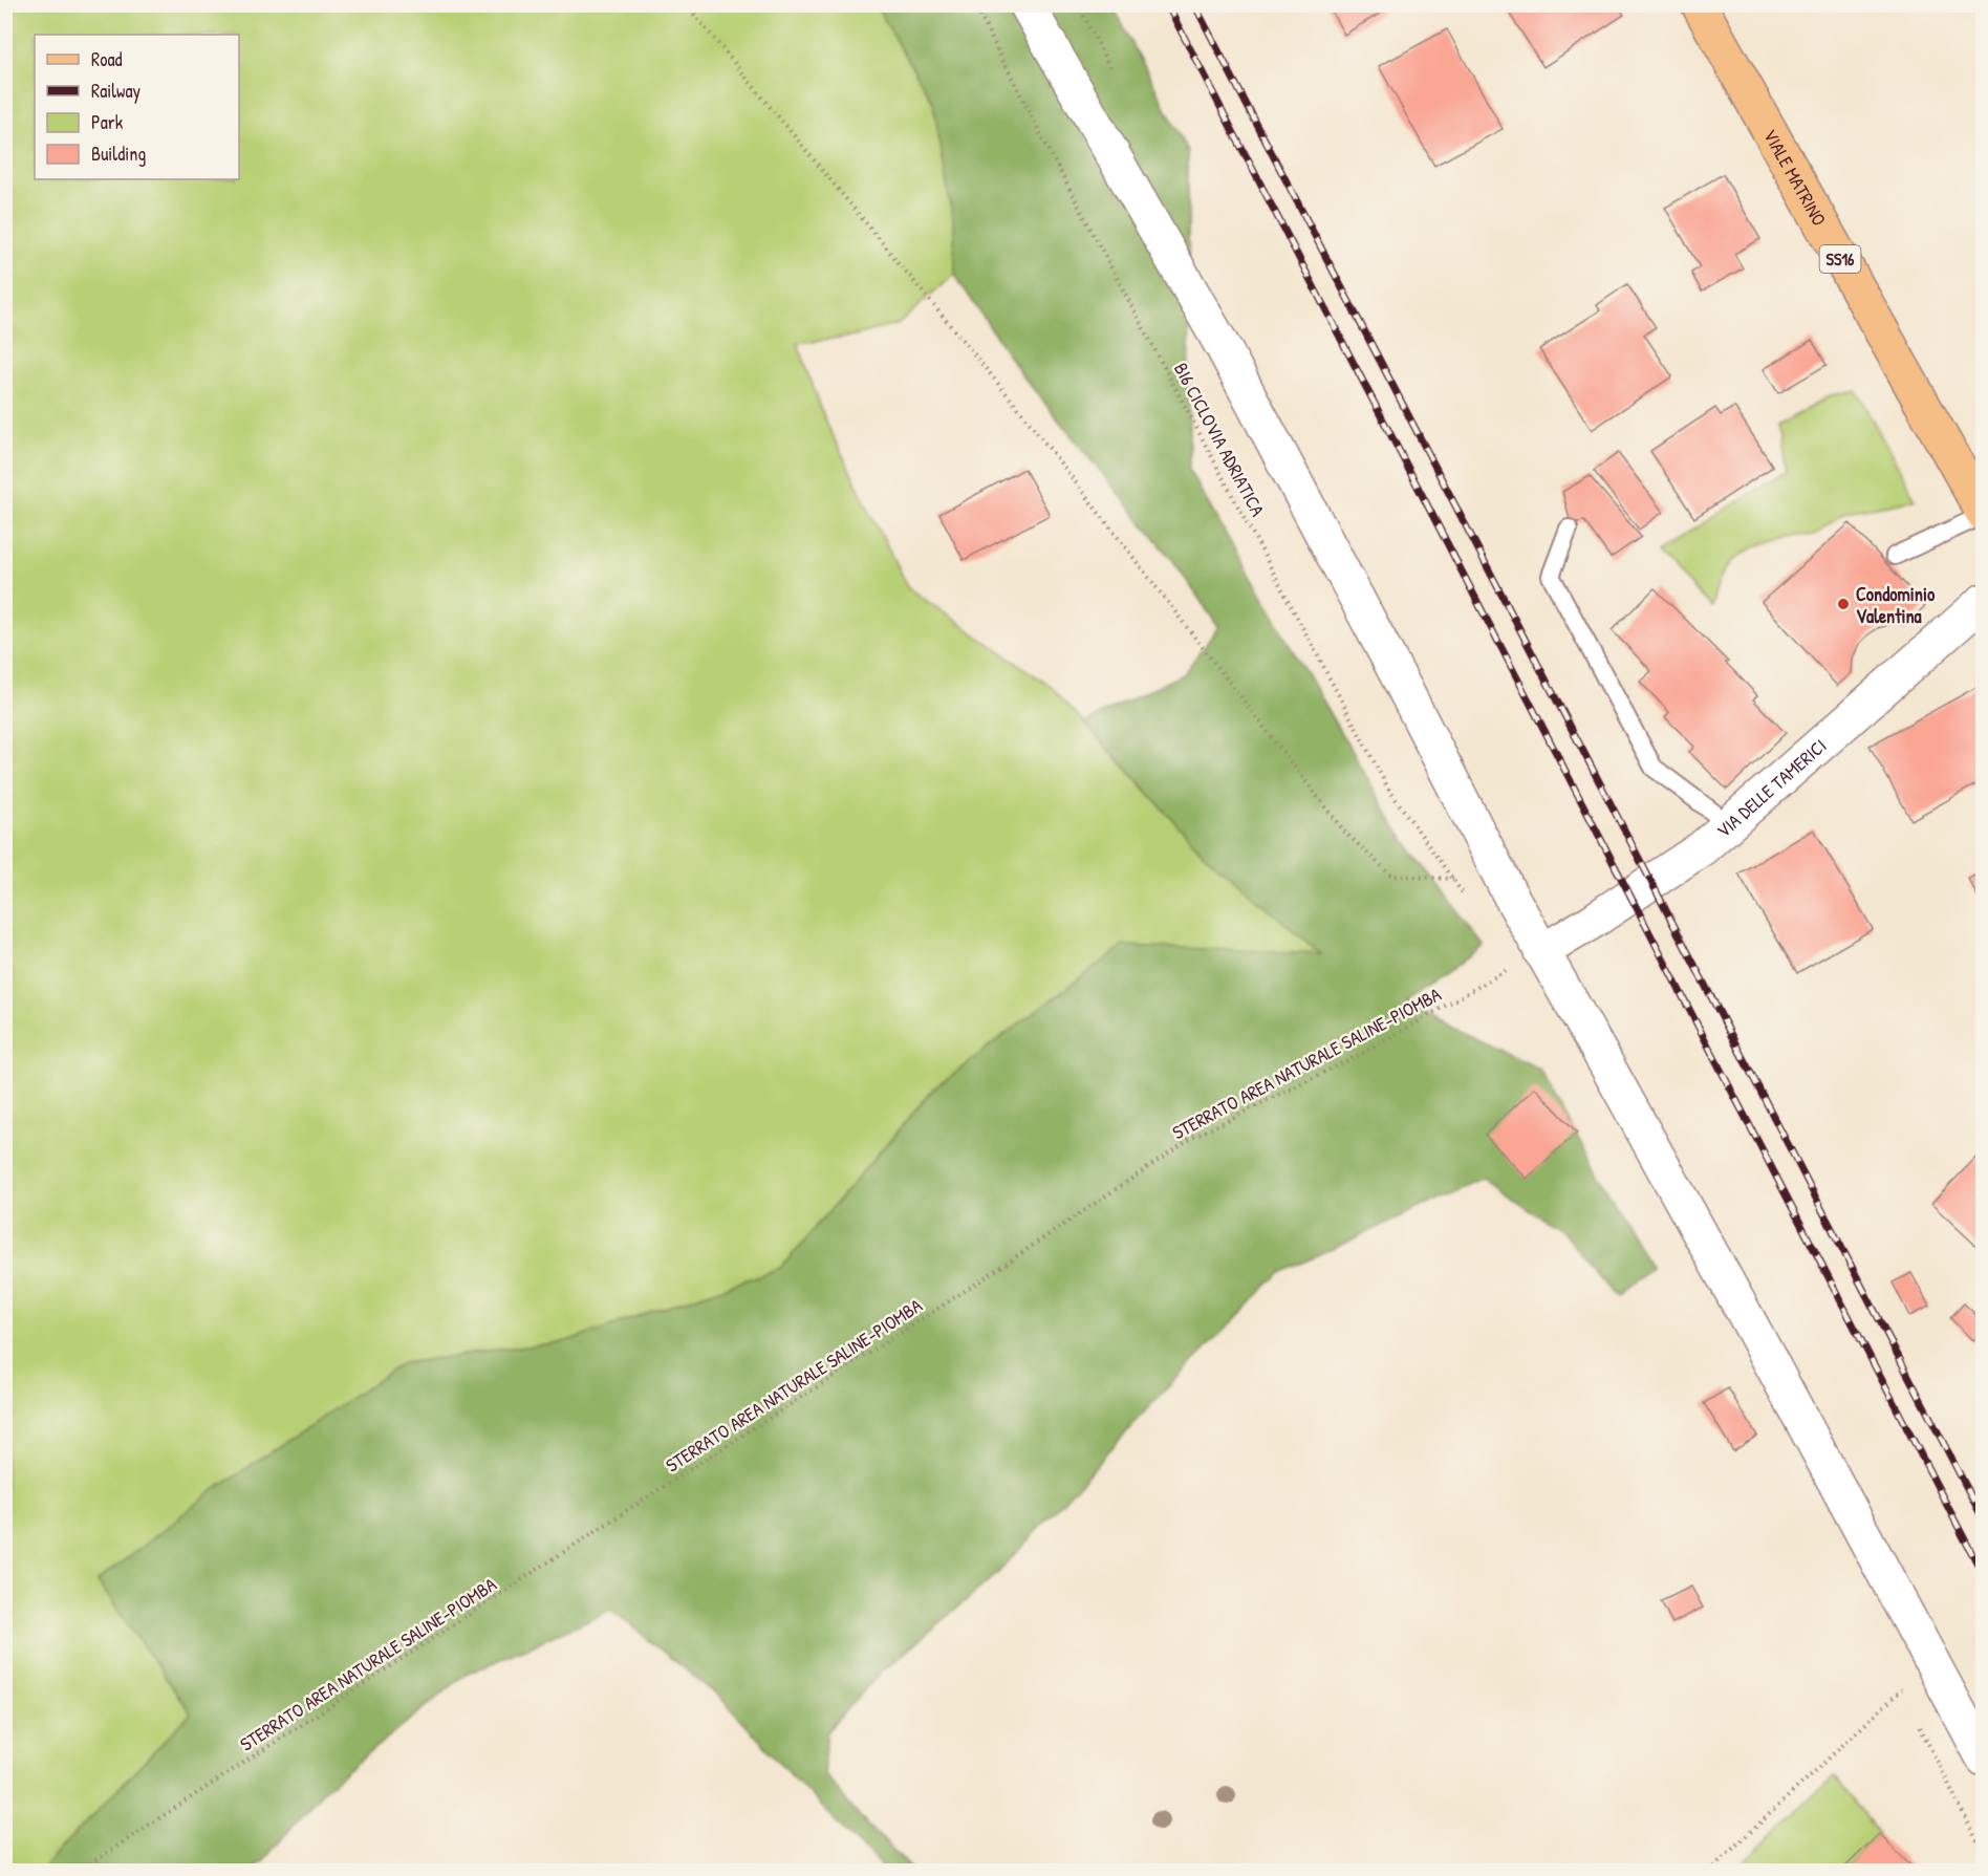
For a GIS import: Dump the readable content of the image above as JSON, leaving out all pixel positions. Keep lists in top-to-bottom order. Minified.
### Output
{"streets":{"main road":["VIALE MATRINO","SS16"],"street":["VIA DELLE TAMERICI"],"path":["BI6 CICLOVIA ADRIATICA","STERRATO AREA NATURALE SALINE-PIOMBA"]},"crossings":[["VIA DELLE TAMERICI","STERRATO AREA NATURALE SALINE-PIOMBA"]],"places":["Condominio Valentina"],"legend":["Road","Railway","Park","Building"]}
